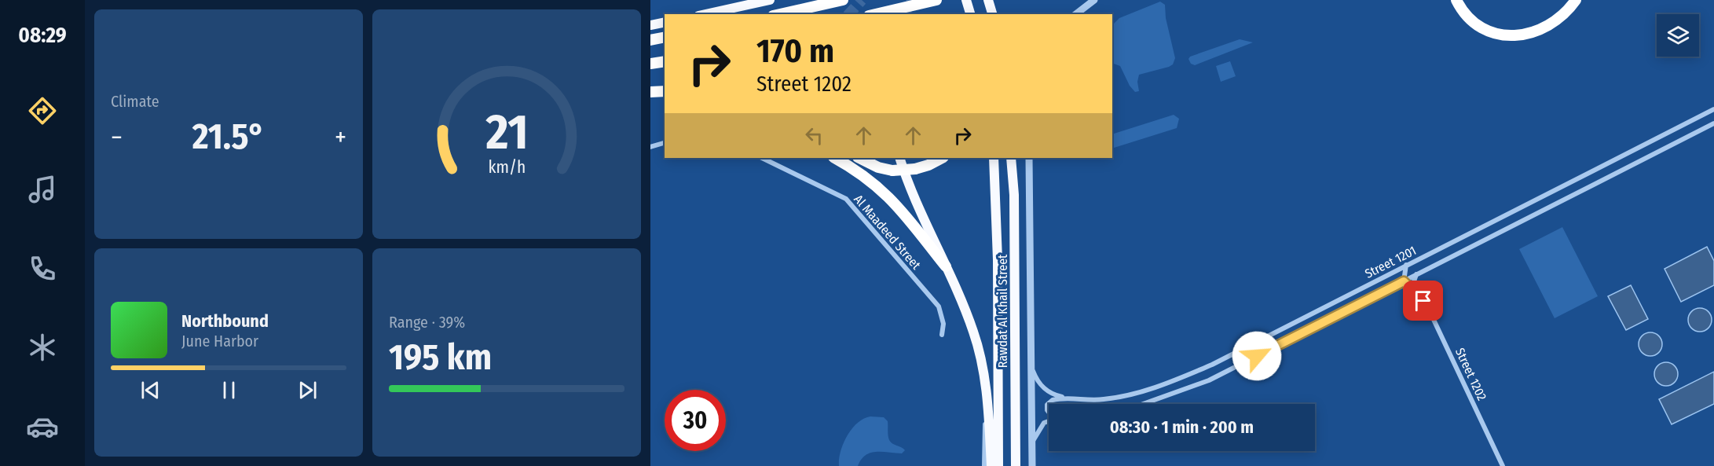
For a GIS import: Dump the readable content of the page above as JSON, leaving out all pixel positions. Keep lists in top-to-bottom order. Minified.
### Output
{"streets":{"highway":["Rawdat Al Khail Street"],"street":["Al Maadeed Street","Street 1201","Street 1202"]},"crossings":[["Street 1201","Street 1202"]],"page":{"tabs":"08:29","tile":["Climate",["Range · 39%","195 km"]],"turn":["170 m","Street 1202"],"heat":["−","21.5°","+"],"song":["Northbound","June Harbor"],"limit":"30","trip":"08:30 · 1 min · 200 m","gauge":["21","km/h"]}}
